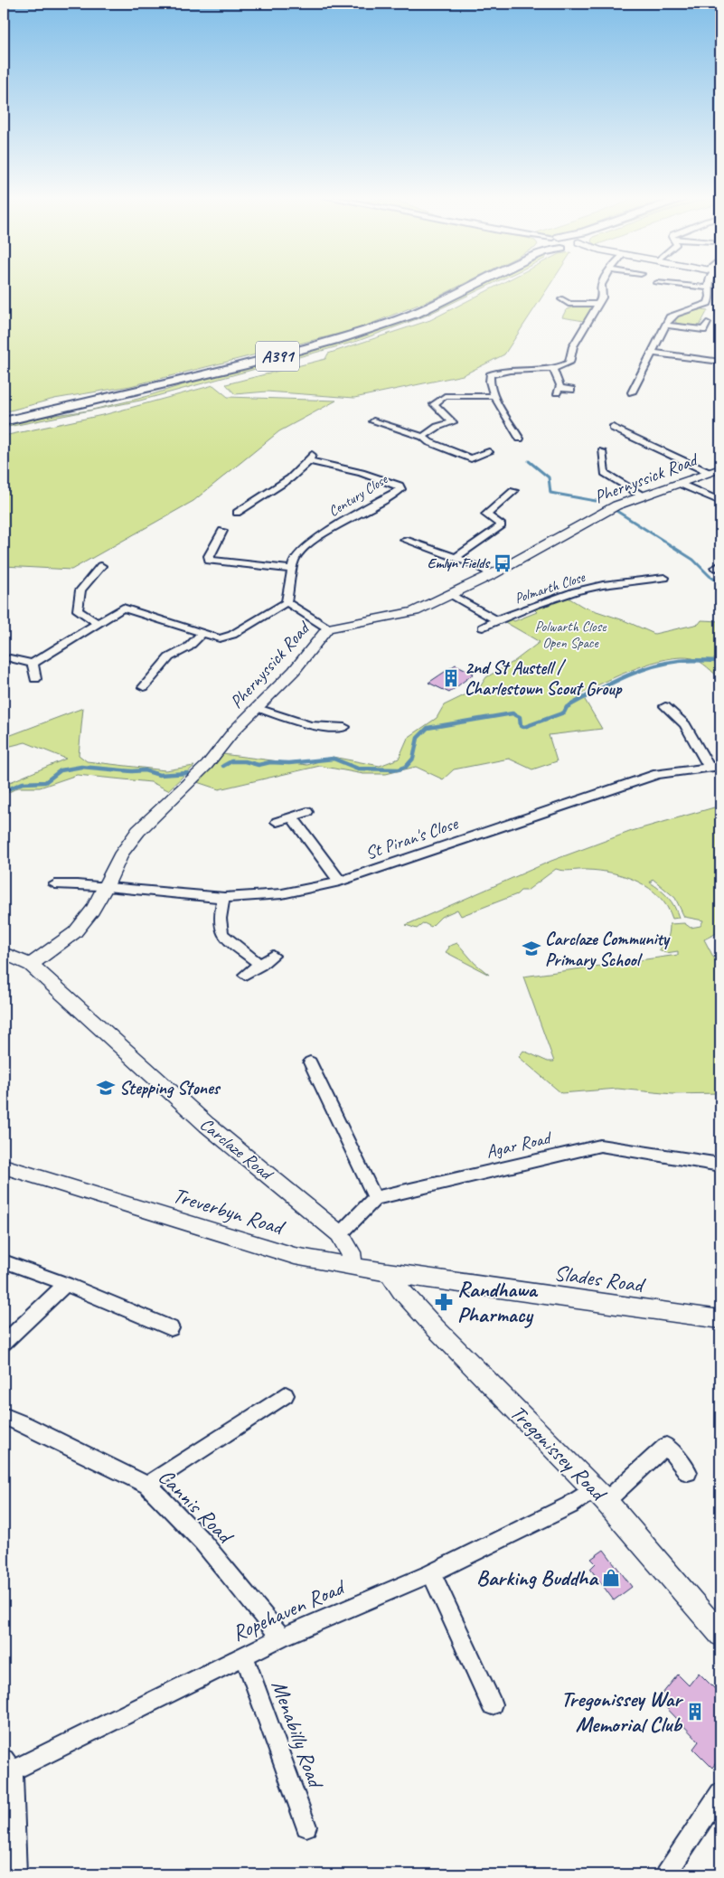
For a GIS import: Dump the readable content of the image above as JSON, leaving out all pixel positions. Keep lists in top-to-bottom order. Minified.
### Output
{"streets":{"highway":["A391"],"street":["Phernyssick Road","Century Close","Polmarth Close","St Piran's Close","Agar Road","Carclaze Road","Treverbyn Road","Slades Road","Tregonissey Road","Cannis Road","Ropehaven Road","Menabilly Road"]},"crossings":[["Phernyssick Road","Polmarth Close"],["Phernyssick Road","St Piran's Close"],["Phernyssick Road","Carclaze Road"],["Carclaze Road","Treverbyn Road"],["Treverbyn Road","Slades Road"],["Treverbyn Road","Tregonissey Road"],["Tregonissey Road","Ropehaven Road"],["Cannis Road","Ropehaven Road"],["Ropehaven Road","Menabilly Road"]],"parks":["Polwarth Close Open Space"],"places":{"bus stop":["Emlyn Fields"],"building":["2nd St Austell / Charlestown Scout Group","Tregonissey War Memorial Club"],"school or university":["Carclaze Community Primary School","Stepping Stones"],"pharmacy":["Randhawa Pharmacy"],"shop":["Barking Buddha"]}}
